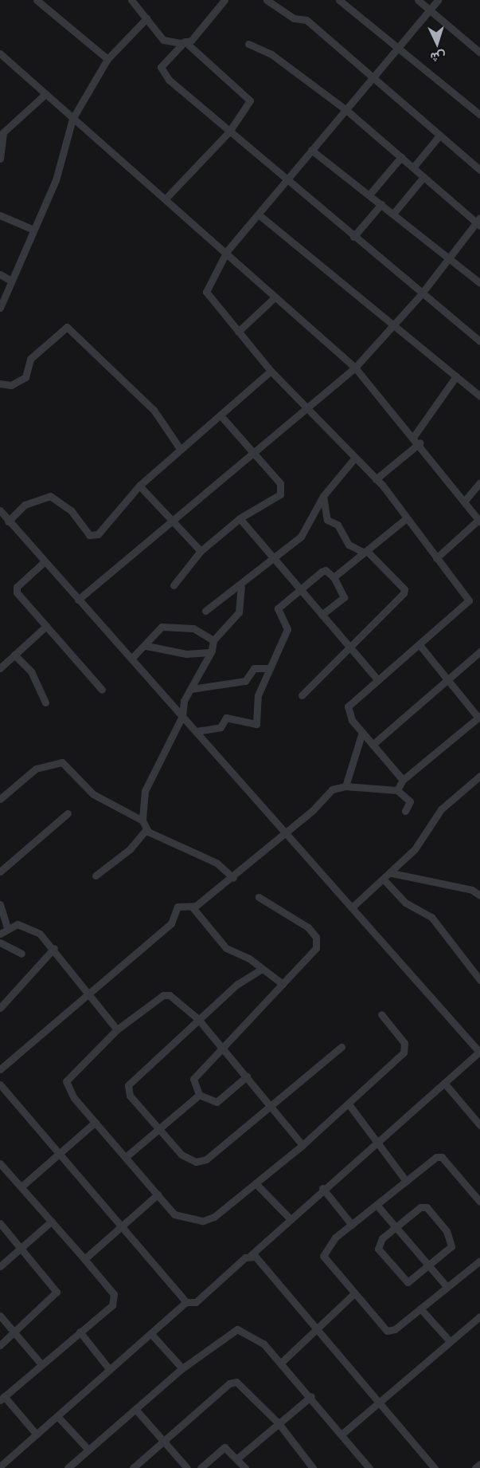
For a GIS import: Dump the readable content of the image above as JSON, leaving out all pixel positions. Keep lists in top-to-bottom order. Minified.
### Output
{"north":"bottom"}
